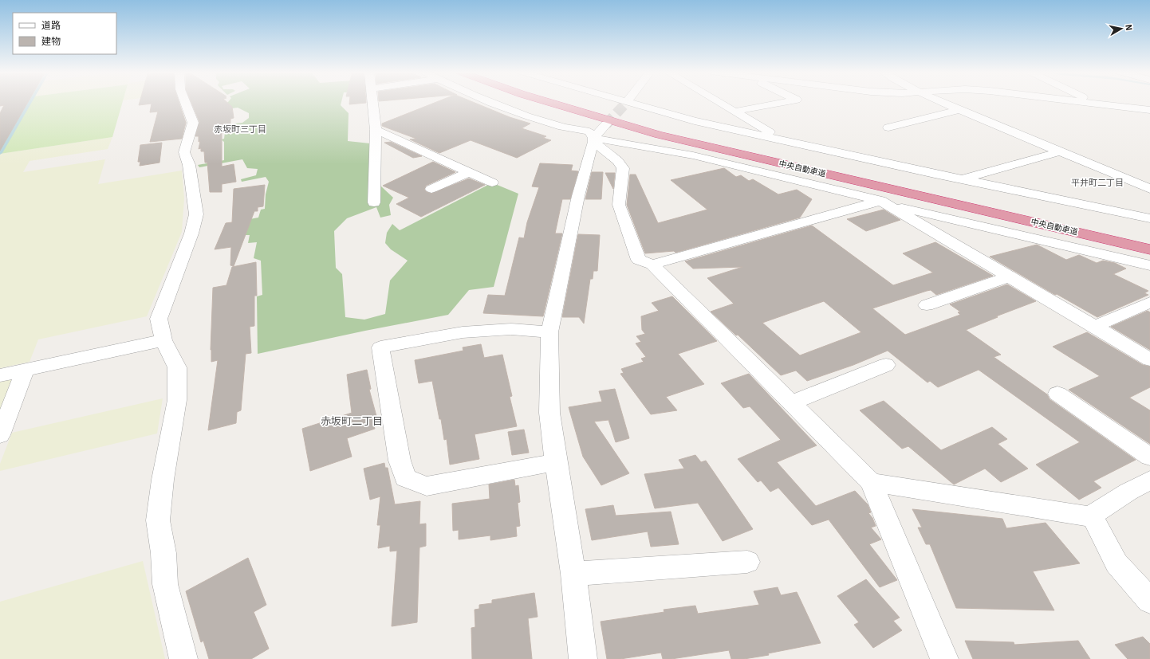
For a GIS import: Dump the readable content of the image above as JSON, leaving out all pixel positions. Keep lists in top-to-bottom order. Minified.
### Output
{"streets":{"highway":["中央自動車道"]},"districts":["赤坂町三丁目","平井町二丁目","赤坂町二丁目"],"legend":["道路","建物"],"north":"right"}
